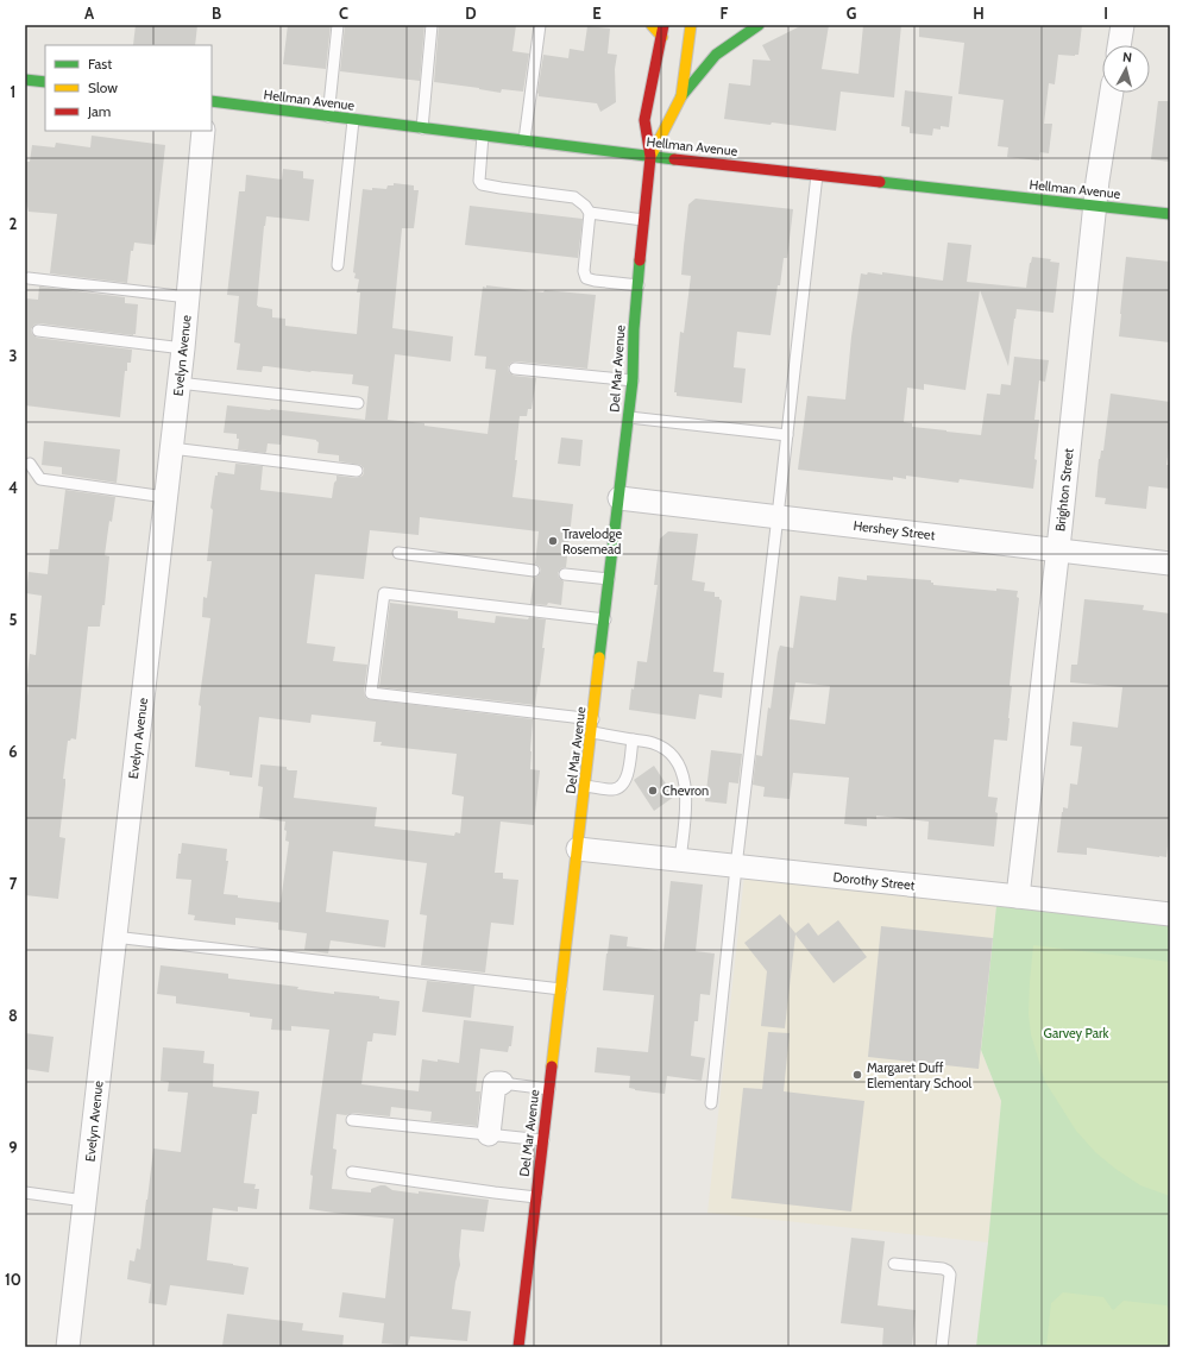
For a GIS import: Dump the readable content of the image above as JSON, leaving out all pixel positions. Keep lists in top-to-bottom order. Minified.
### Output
{"streets":{"main road":["Hellman Avenue","Del Mar Avenue"],"street":["Evelyn Avenue","Brighton Street","Hershey Street","Dorothy Street"]},"crossings":[["Hellman Avenue","Del Mar Avenue"],["Hellman Avenue","Brighton Street"],["Del Mar Avenue","Hershey Street"],["Del Mar Avenue","Dorothy Street"],["Brighton Street","Hershey Street"],["Brighton Street","Dorothy Street"]],"parks":["Garvey Park"],"places":["Travelodge Rosemead","Chevron","Margaret Duff Elementary School"],"legend":["Fast","Slow","Jam"],"north":"top","grid":{"columns":["A","B","C","D","E","F","G","H","I"],"rows":["1","2","3","4","5","6","7","8","9","10"]}}
